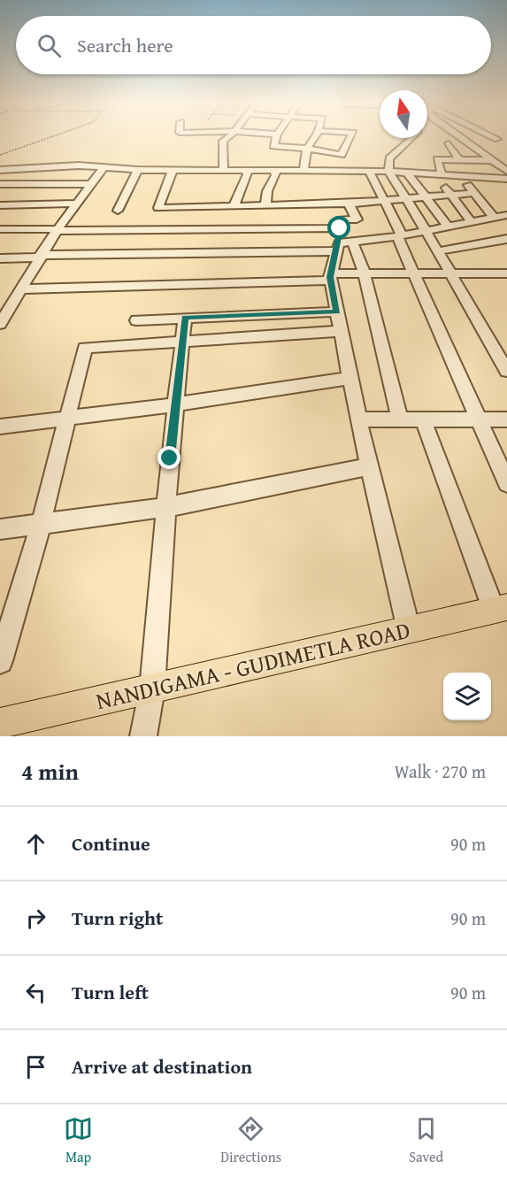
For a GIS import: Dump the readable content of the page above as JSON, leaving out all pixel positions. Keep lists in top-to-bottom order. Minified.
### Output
{"streets":{"main road":["NANDIGAMA - GUDIMETLA ROAD"]},"north":"top","page":{"search":"Search here","heading":["4 min","Walk · 270 m"],"list":[["Continue","90 m"],["Turn right","90 m"],["Turn left","90 m"],"Arrive at destination"],"nav":["Map","Directions","Saved"]}}
